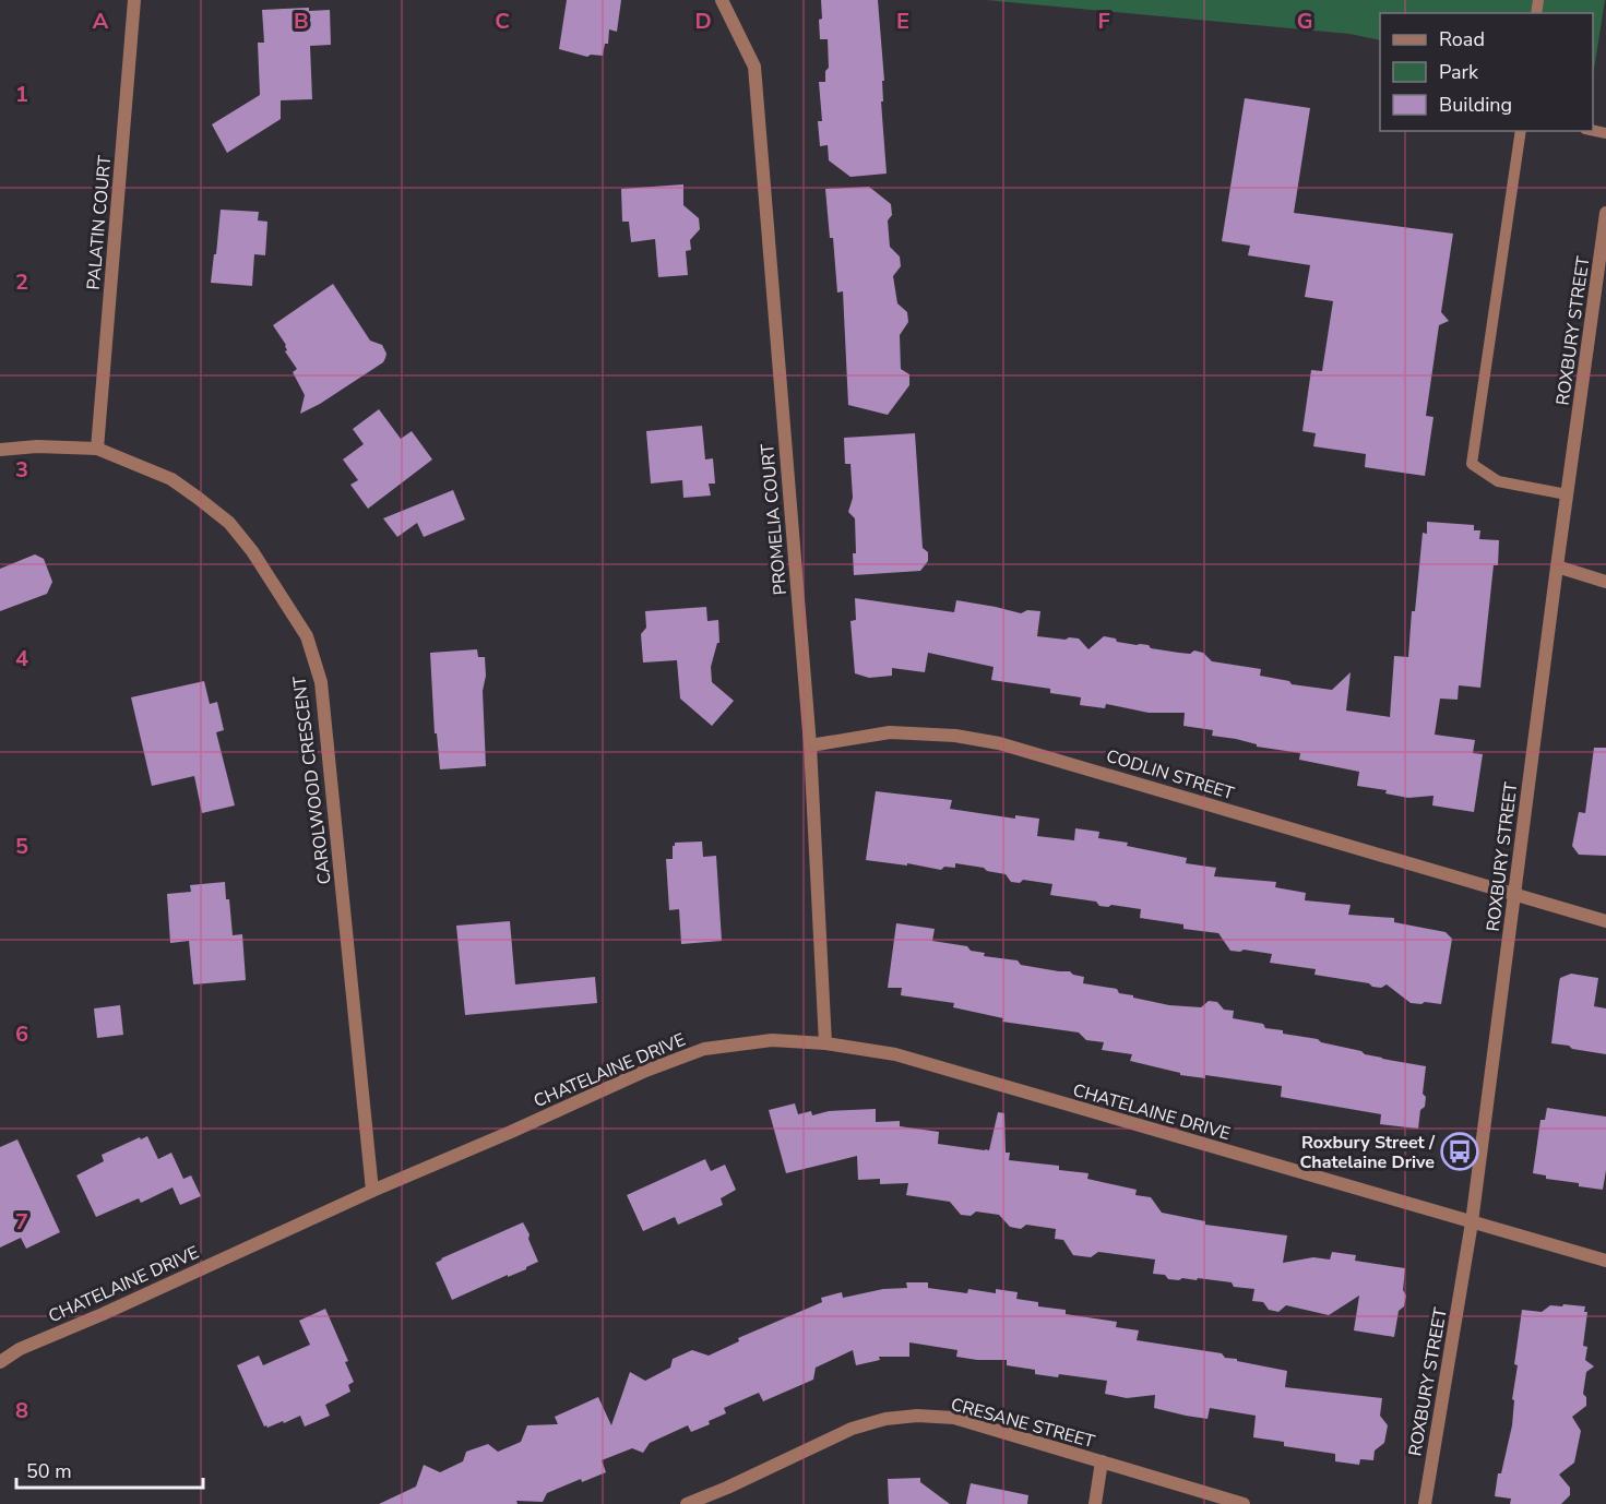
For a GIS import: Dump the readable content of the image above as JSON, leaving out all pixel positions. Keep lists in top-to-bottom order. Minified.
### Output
{"streets":{"street":["PALATIN COURT","ROXBURY STREET","PROMELIA COURT","CODLIN STREET","CAROLWOOD CRESCENT","CHATELAINE DRIVE","CRESANE STREET"]},"crossings":[["PALATIN COURT","CAROLWOOD CRESCENT"],["ROXBURY STREET","CODLIN STREET"],["ROXBURY STREET","CHATELAINE DRIVE"],["PROMELIA COURT","CODLIN STREET"],["PROMELIA COURT","CHATELAINE DRIVE"],["CAROLWOOD CRESCENT","CHATELAINE DRIVE"]],"places":{"bus stop":["Roxbury Street / Chatelaine Drive"]},"legend":["Road","Park","Building"],"scale_bar":"50 m","grid":{"columns":["A","B","C","D","E","F","G"],"rows":["1","2","3","4","5","6","7","8"]}}
